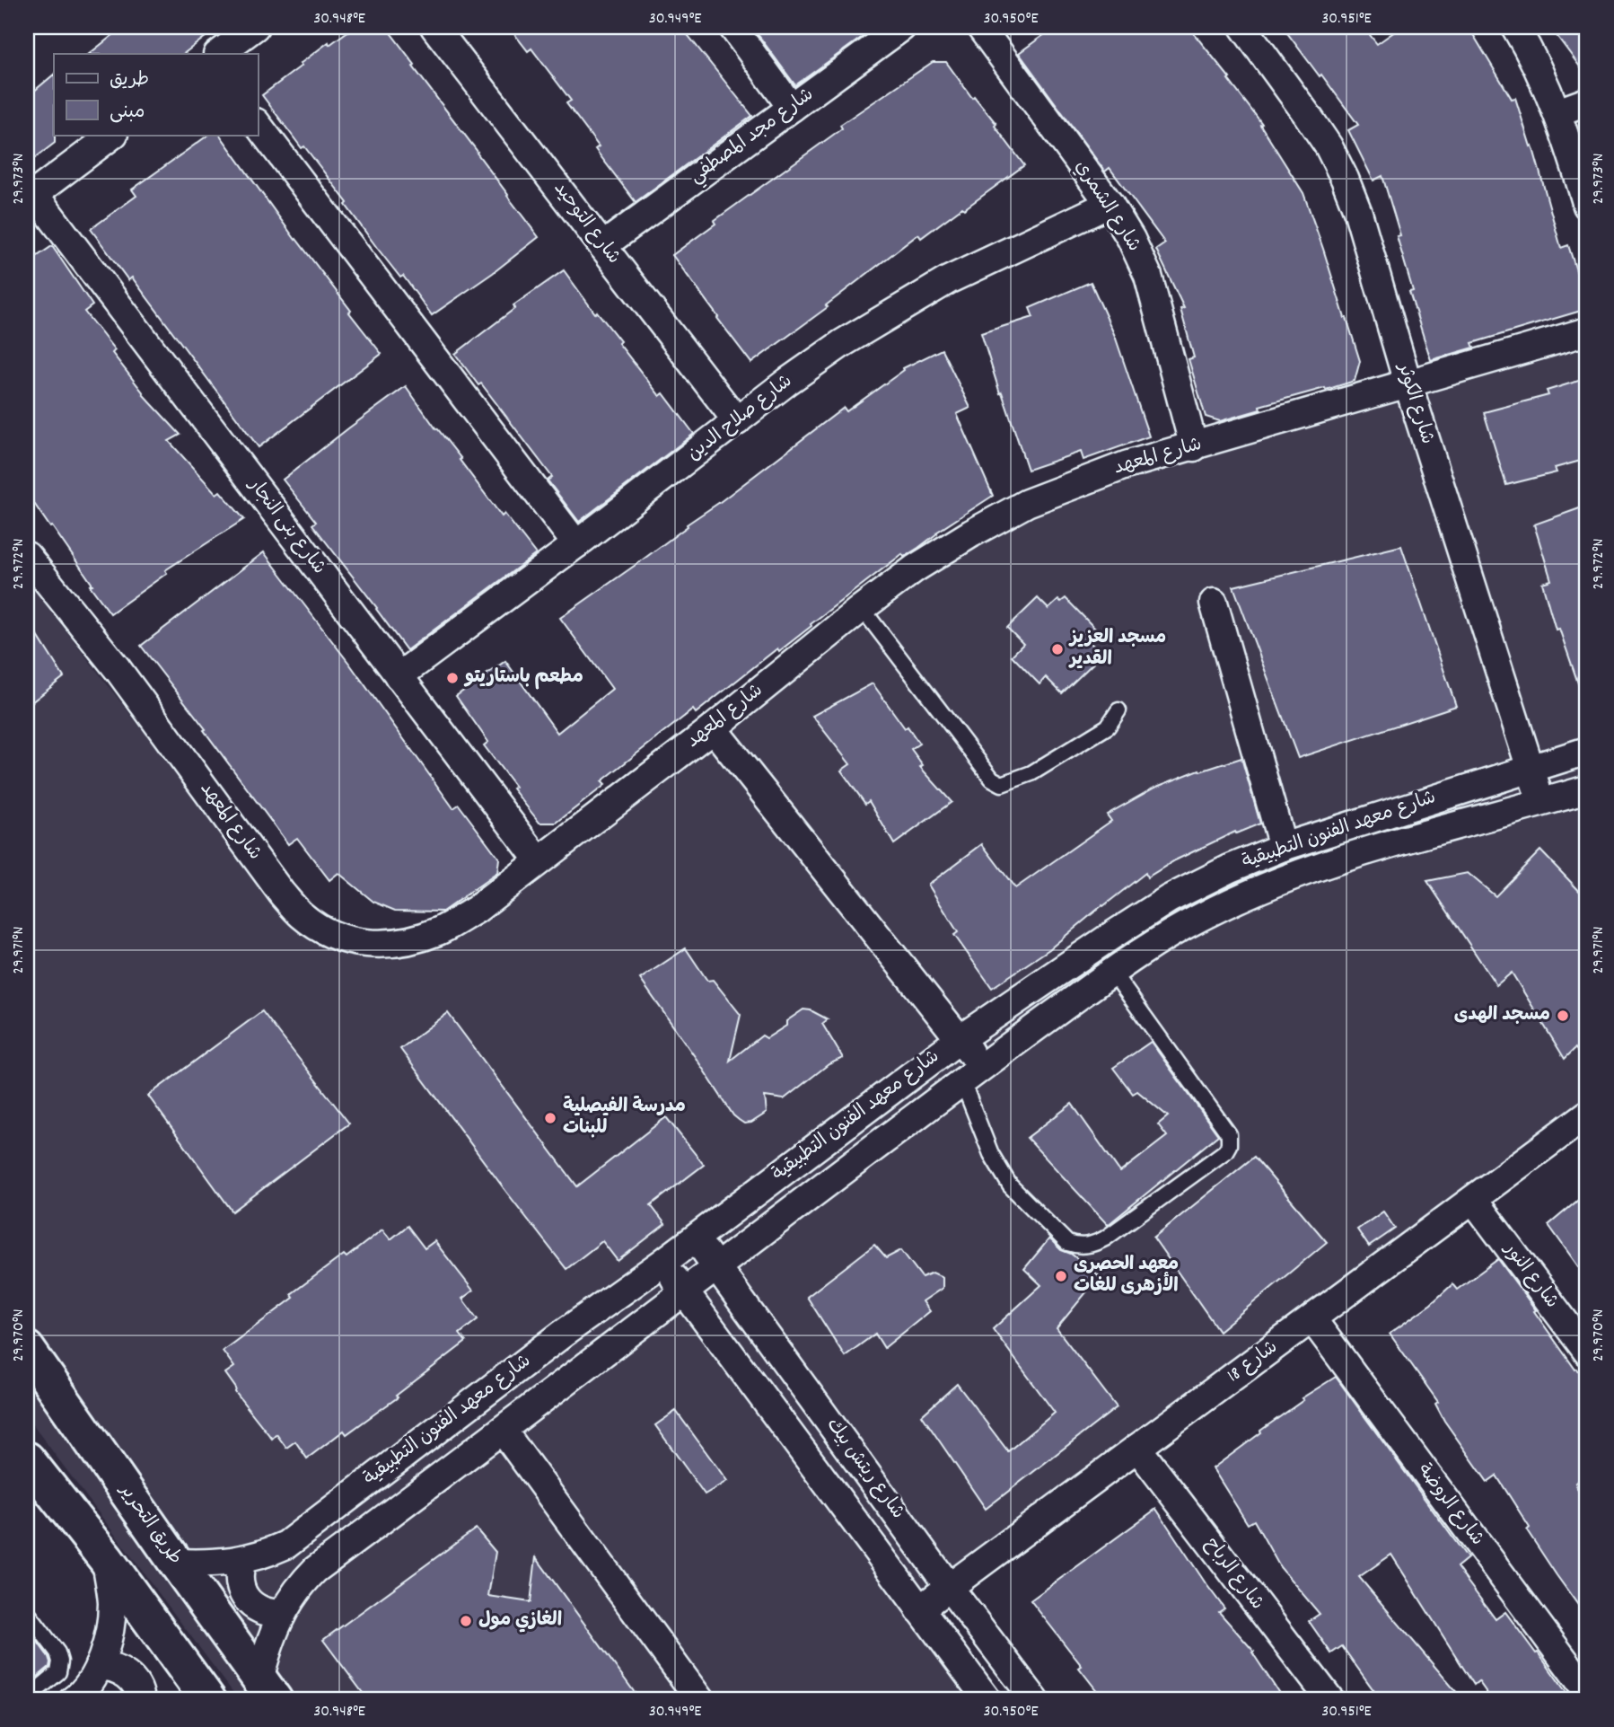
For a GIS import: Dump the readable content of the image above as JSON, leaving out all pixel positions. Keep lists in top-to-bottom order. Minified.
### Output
{"streets":{"street":["شارع مجد المصطفي","شارع الشمري","شارع التوحيد","شارع الكوثر","شارع صلاح الدين","شارع المعهد","شارع بنى النجار","شارع معهد الفنون التطبيقية","شارع النور","شارع 18","شارع ريتش بيك","شارع الروضة","طريق التحرير","شارع الرباح"]},"crossings":[["شارع مجد المصطفي","شارع التوحيد"],["شارع الشمري","شارع صلاح الدين"],["شارع الشمري","شارع المعهد"],["شارع التوحيد","شارع صلاح الدين"],["شارع الكوثر","شارع المعهد"],["شارع الكوثر","شارع معهد الفنون التطبيقية"],["شارع صلاح الدين","شارع بنى النجار"],["شارع المعهد","شارع بنى النجار"],["شارع معهد الفنون التطبيقية","شارع ريتش بيك"],["شارع معهد الفنون التطبيقية","طريق التحرير"],["شارع النور","شارع 18"],["شارع 18","شارع ريتش بيك"],["شارع 18","شارع الروضة"],["شارع 18","شارع الرباح"]],"places":["مسجد العزيز القدير","مطعم باستاريتو","مسجد الهدى","مدرسة الفيصلية للبنات","معهد الحصرى الأزهرى للغات","الغازي مول"],"legend":["طريق","مبنى"],"coordinates":["30.948°E","30.949°E","30.950°E","30.951°E","29.973°N","29.972°N","29.971°N","29.970°N"]}
